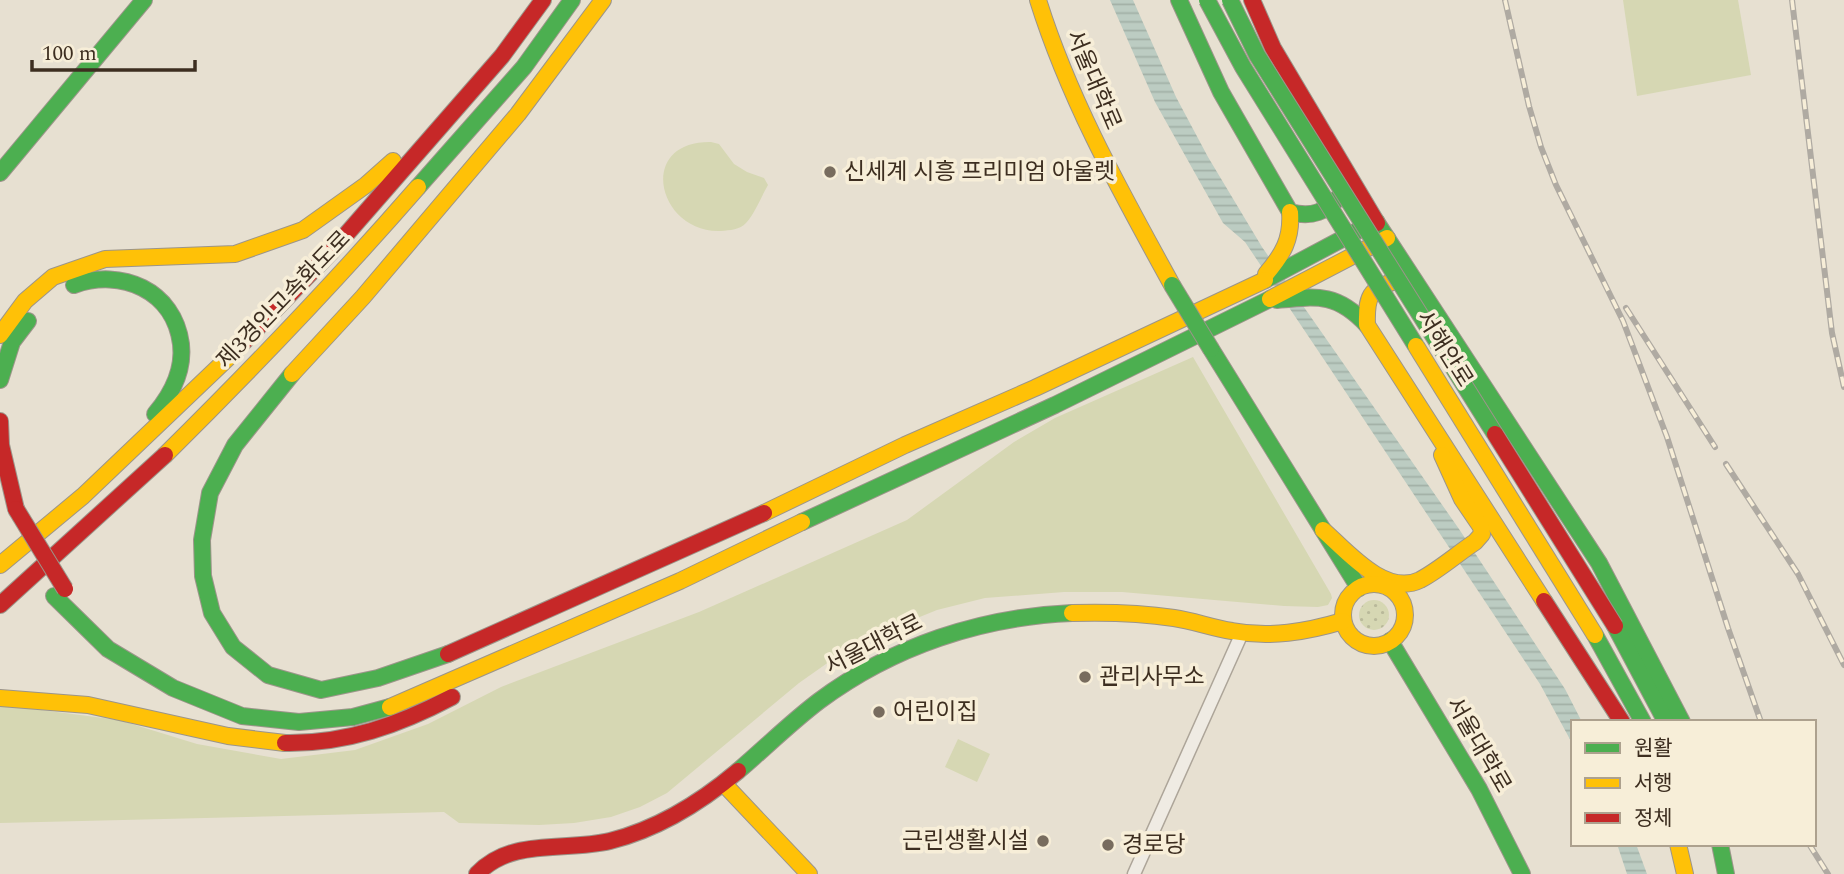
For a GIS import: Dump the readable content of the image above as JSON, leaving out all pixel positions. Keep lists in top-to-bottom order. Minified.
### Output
{"streets":{"main road":["서울대학로","제3경인고속화도로","서해안로"]},"places":["신세계 시흥 프리미엄 아울렛","관리사무소","어린이집","근린생활시설","경로당"],"legend":["원활","서행","정체"],"scale_bar":"100 m"}
